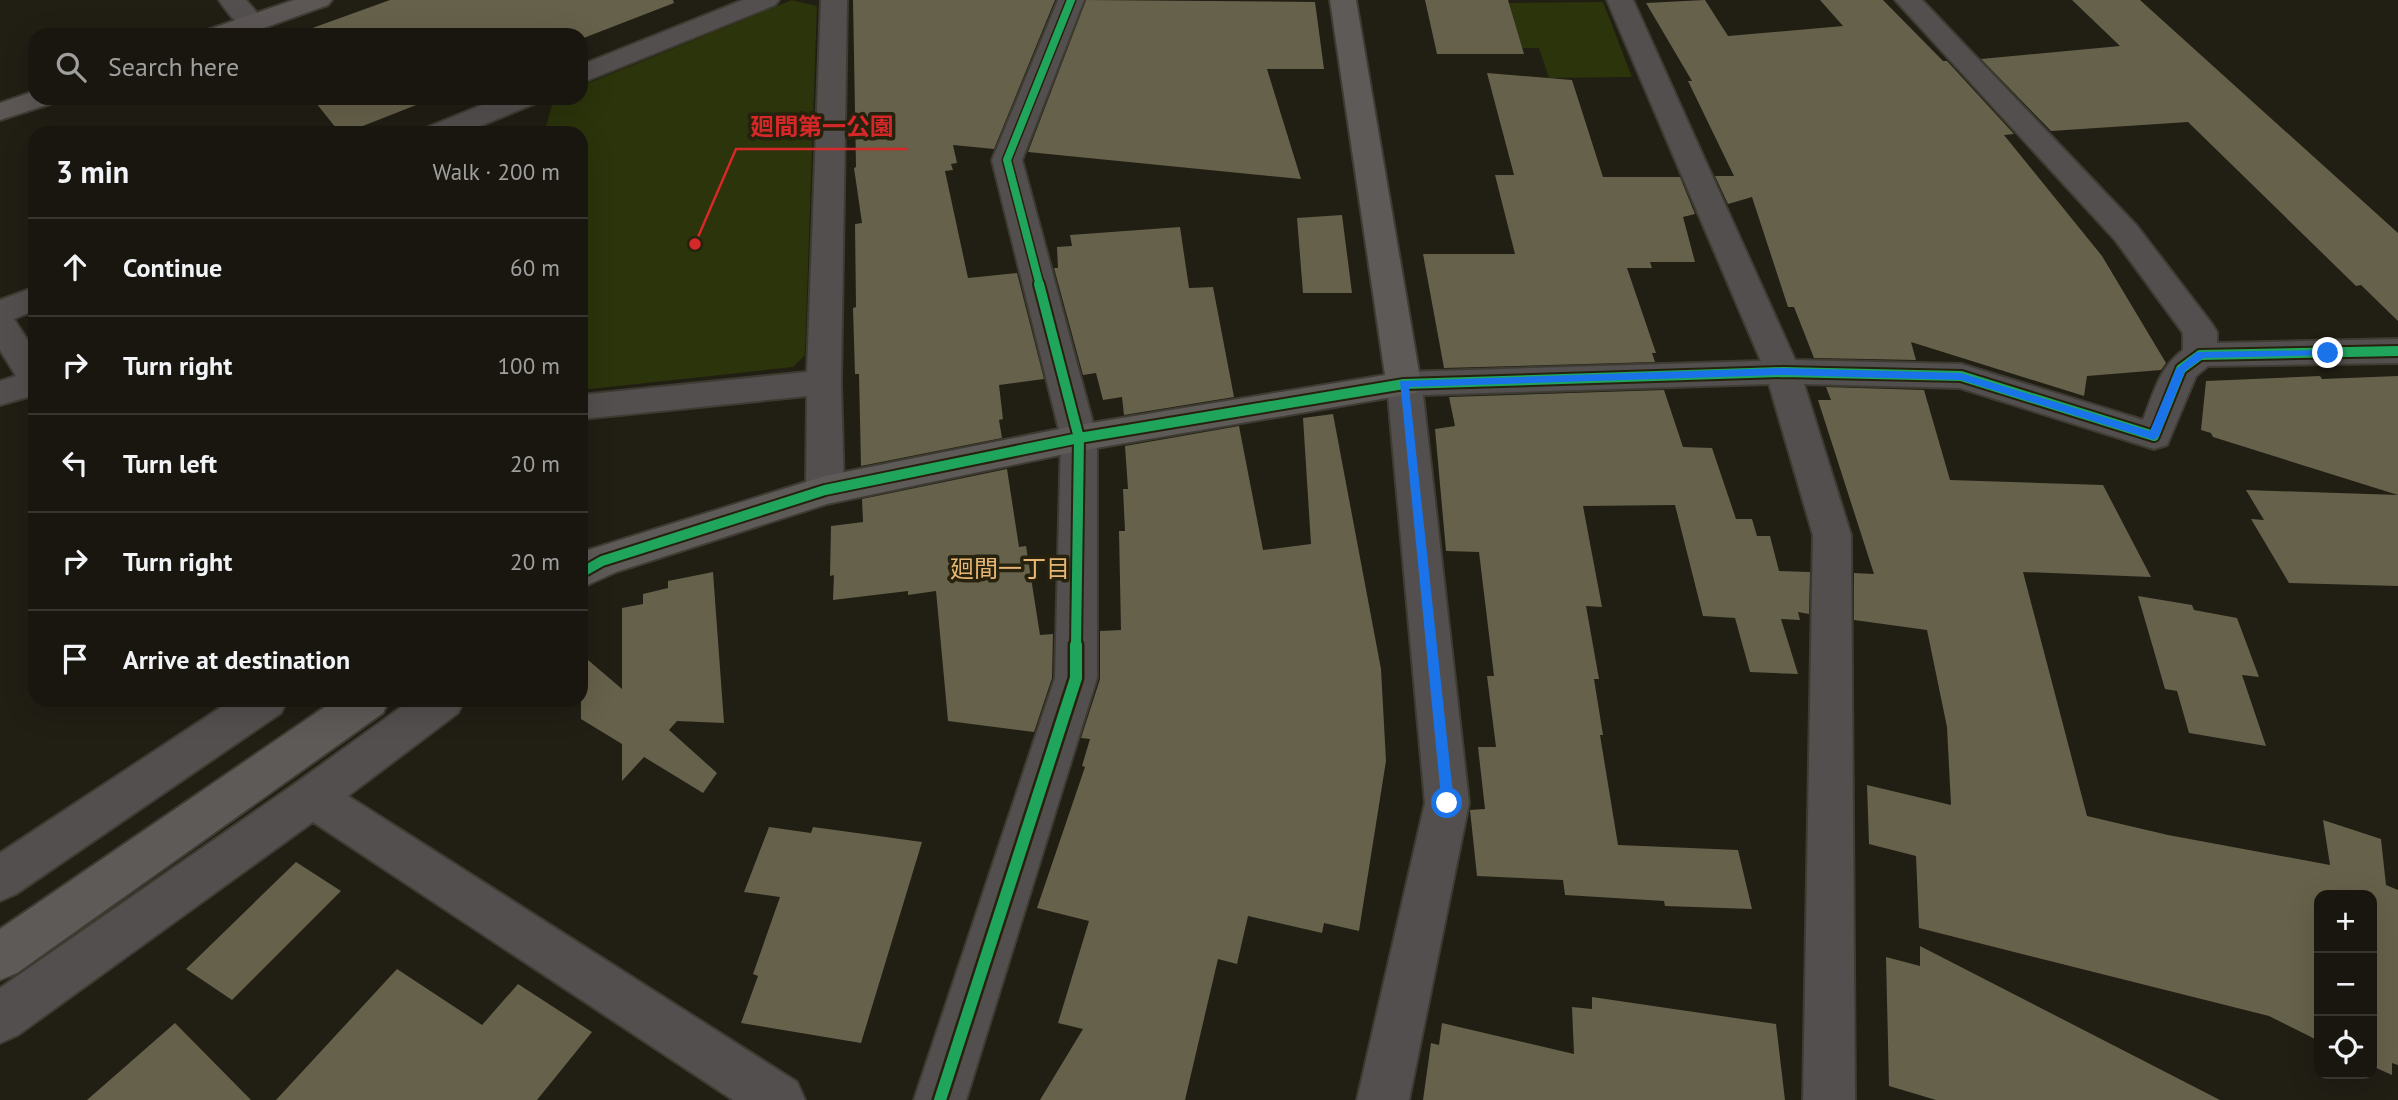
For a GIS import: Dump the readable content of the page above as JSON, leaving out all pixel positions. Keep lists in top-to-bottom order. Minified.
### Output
{"districts":["廻間一丁目"],"places":["廻間第一公園"],"page":{"search":"Search here","heading":["3 min","Walk · 200 m"],"list":[["Continue","60 m"],["Turn right","100 m"],["Turn left","20 m"],["Turn right","20 m"],"Arrive at destination"],"map_buttons":["+","−"]}}
